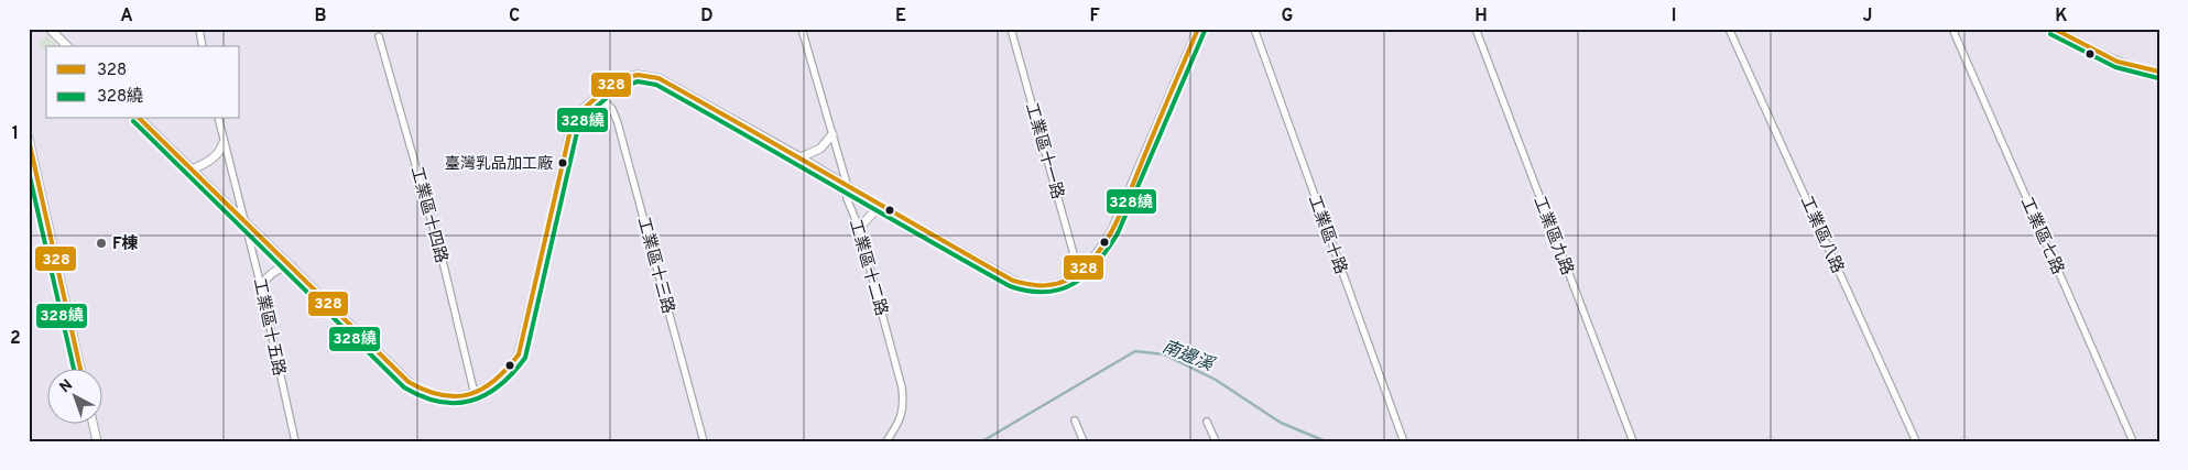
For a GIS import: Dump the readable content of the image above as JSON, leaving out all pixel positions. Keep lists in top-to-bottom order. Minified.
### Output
{"streets":{"street":["工業區十一路","工業區十四路","工業區十路","工業區八路","工業區九路","工業區七路","工業區十三路","工業區十二路","工業區十五路"]},"water":["南邊溪"],"places":["臺灣乳品加工廠","F棟"],"lines":["transit line 328","transit line 328繞"],"legend":["328","328繞"],"north":"top left","grid":{"columns":["A","B","C","D","E","F","G","H","I","J","K"],"rows":["1","2"]}}
